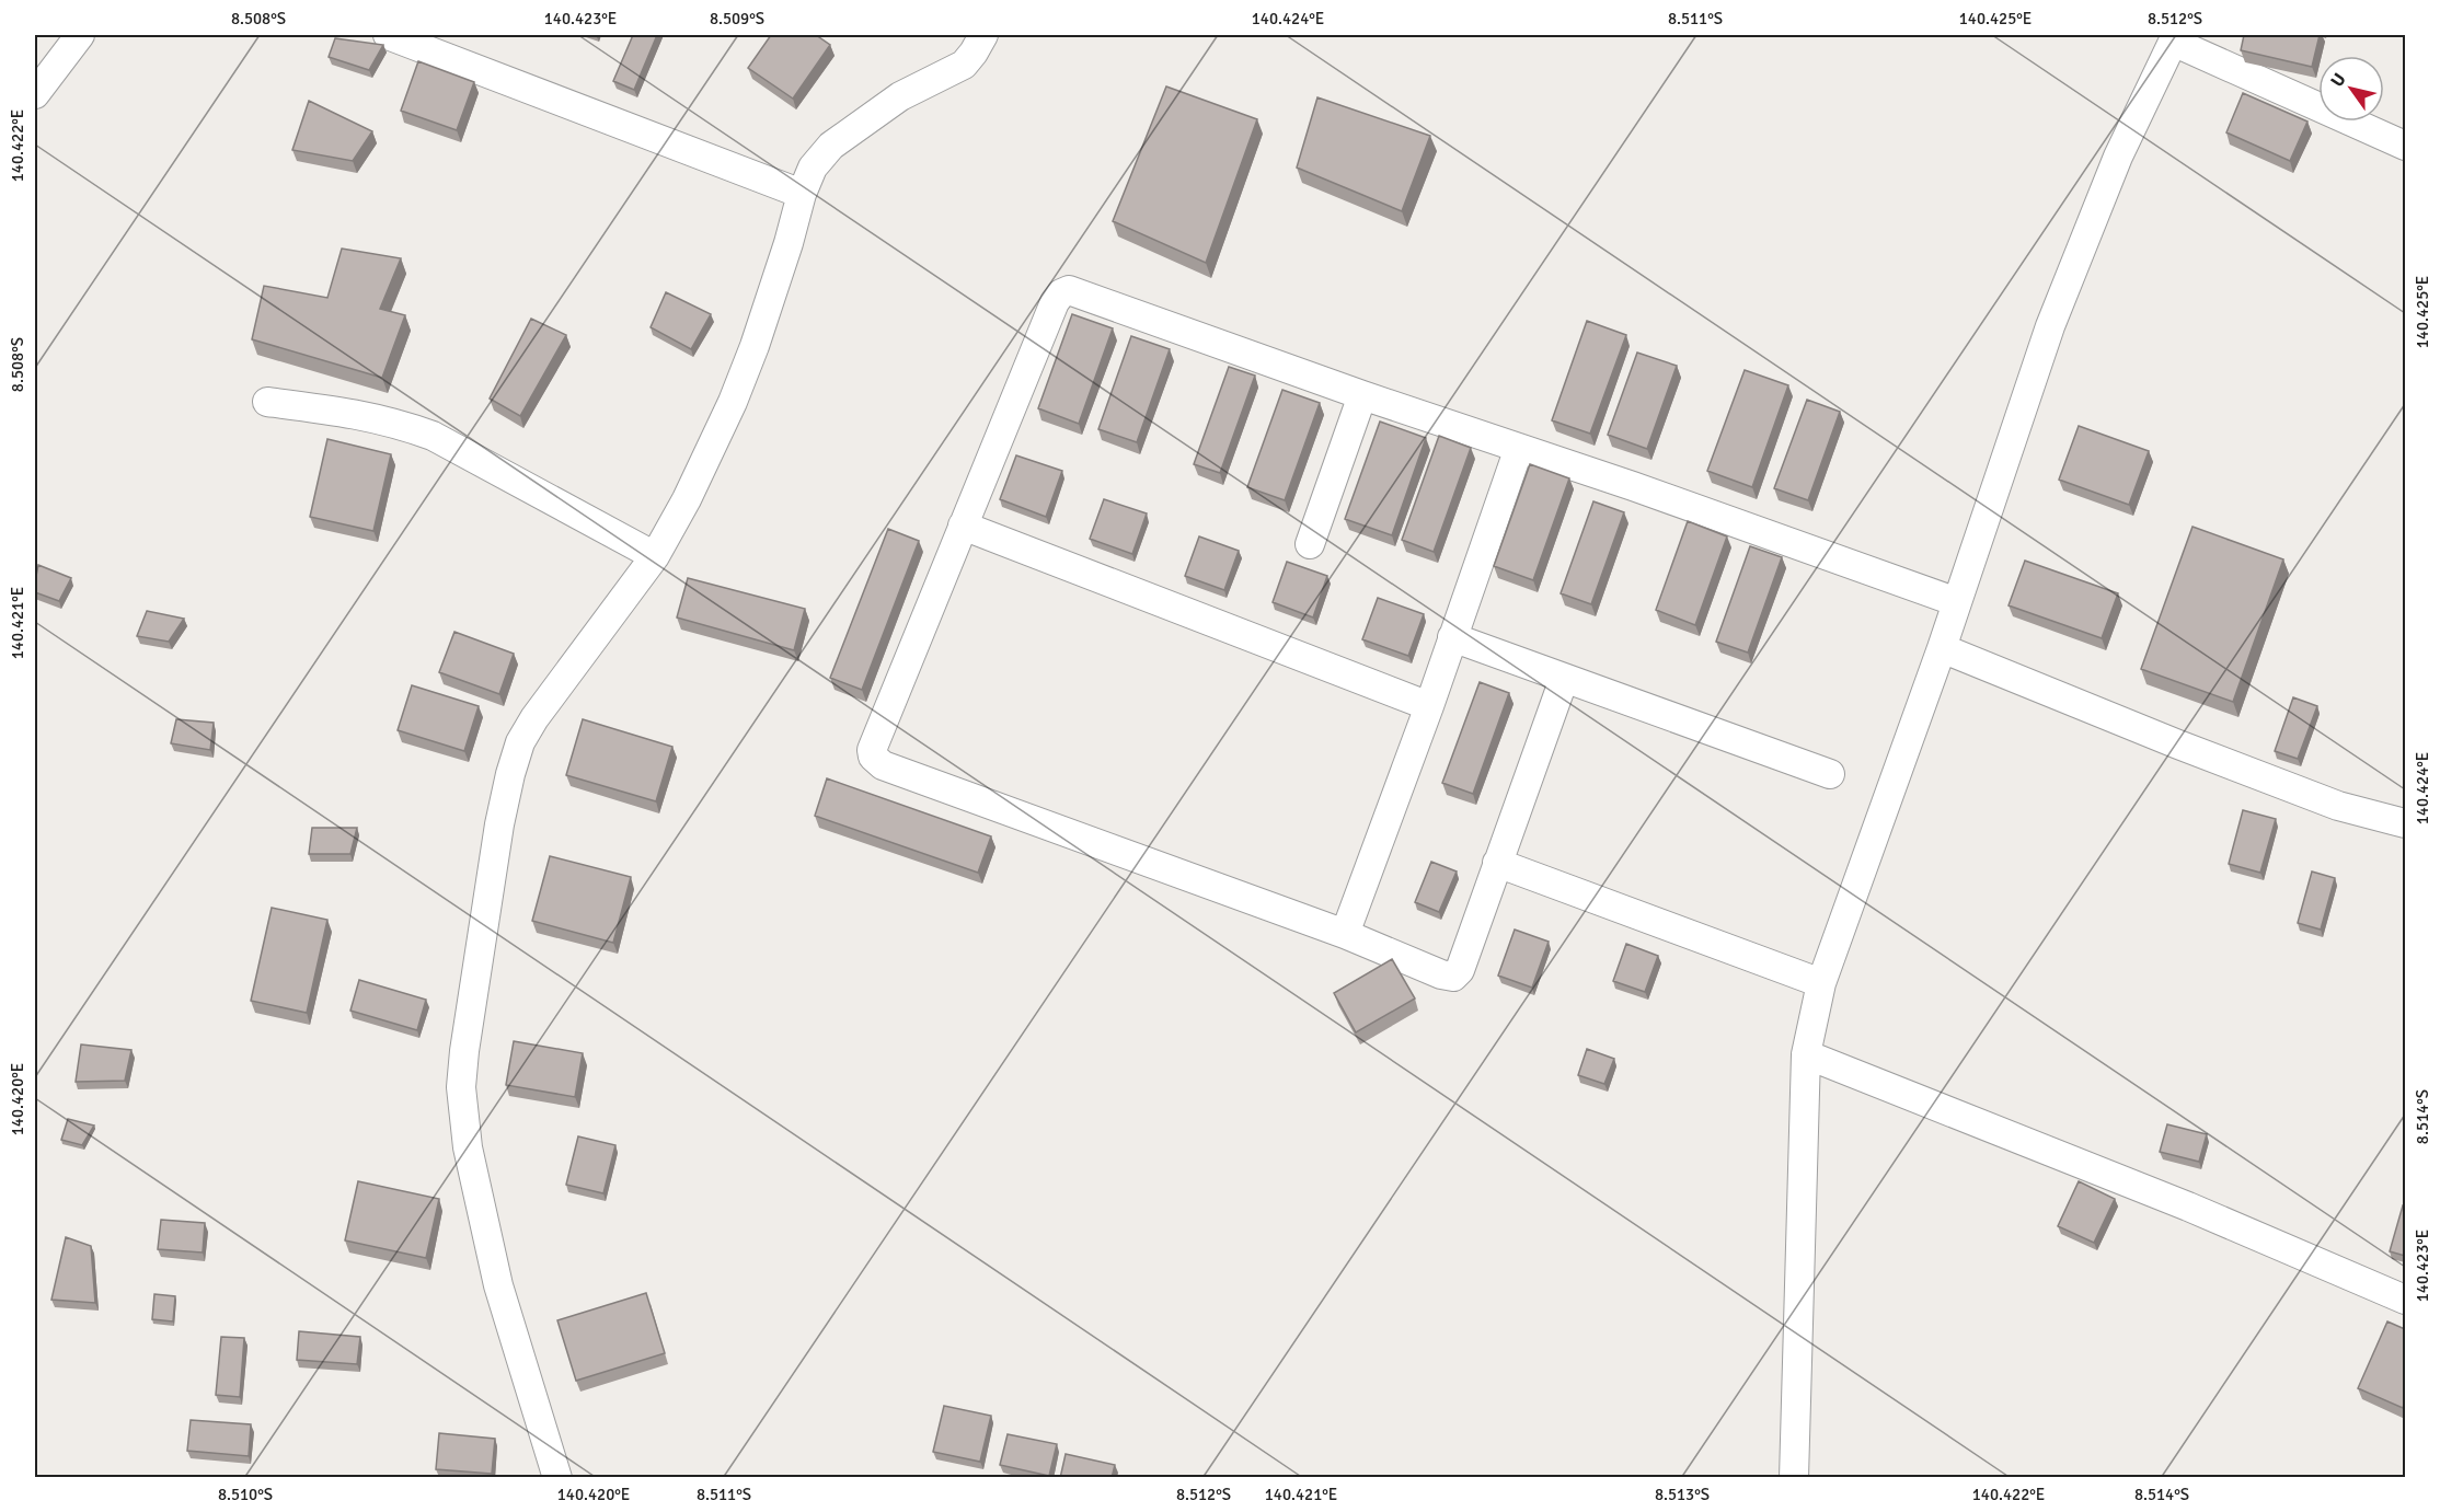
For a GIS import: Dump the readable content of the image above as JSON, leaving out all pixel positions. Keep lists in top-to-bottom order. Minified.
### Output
{"north":"top left","coordinates":["8.508°S","140.423°E","8.509°S","140.424°E","8.511°S","140.425°E","8.512°S","140.422°E","140.421°E","140.420°E","8.514°S","8.510°S","8.513°S"]}
